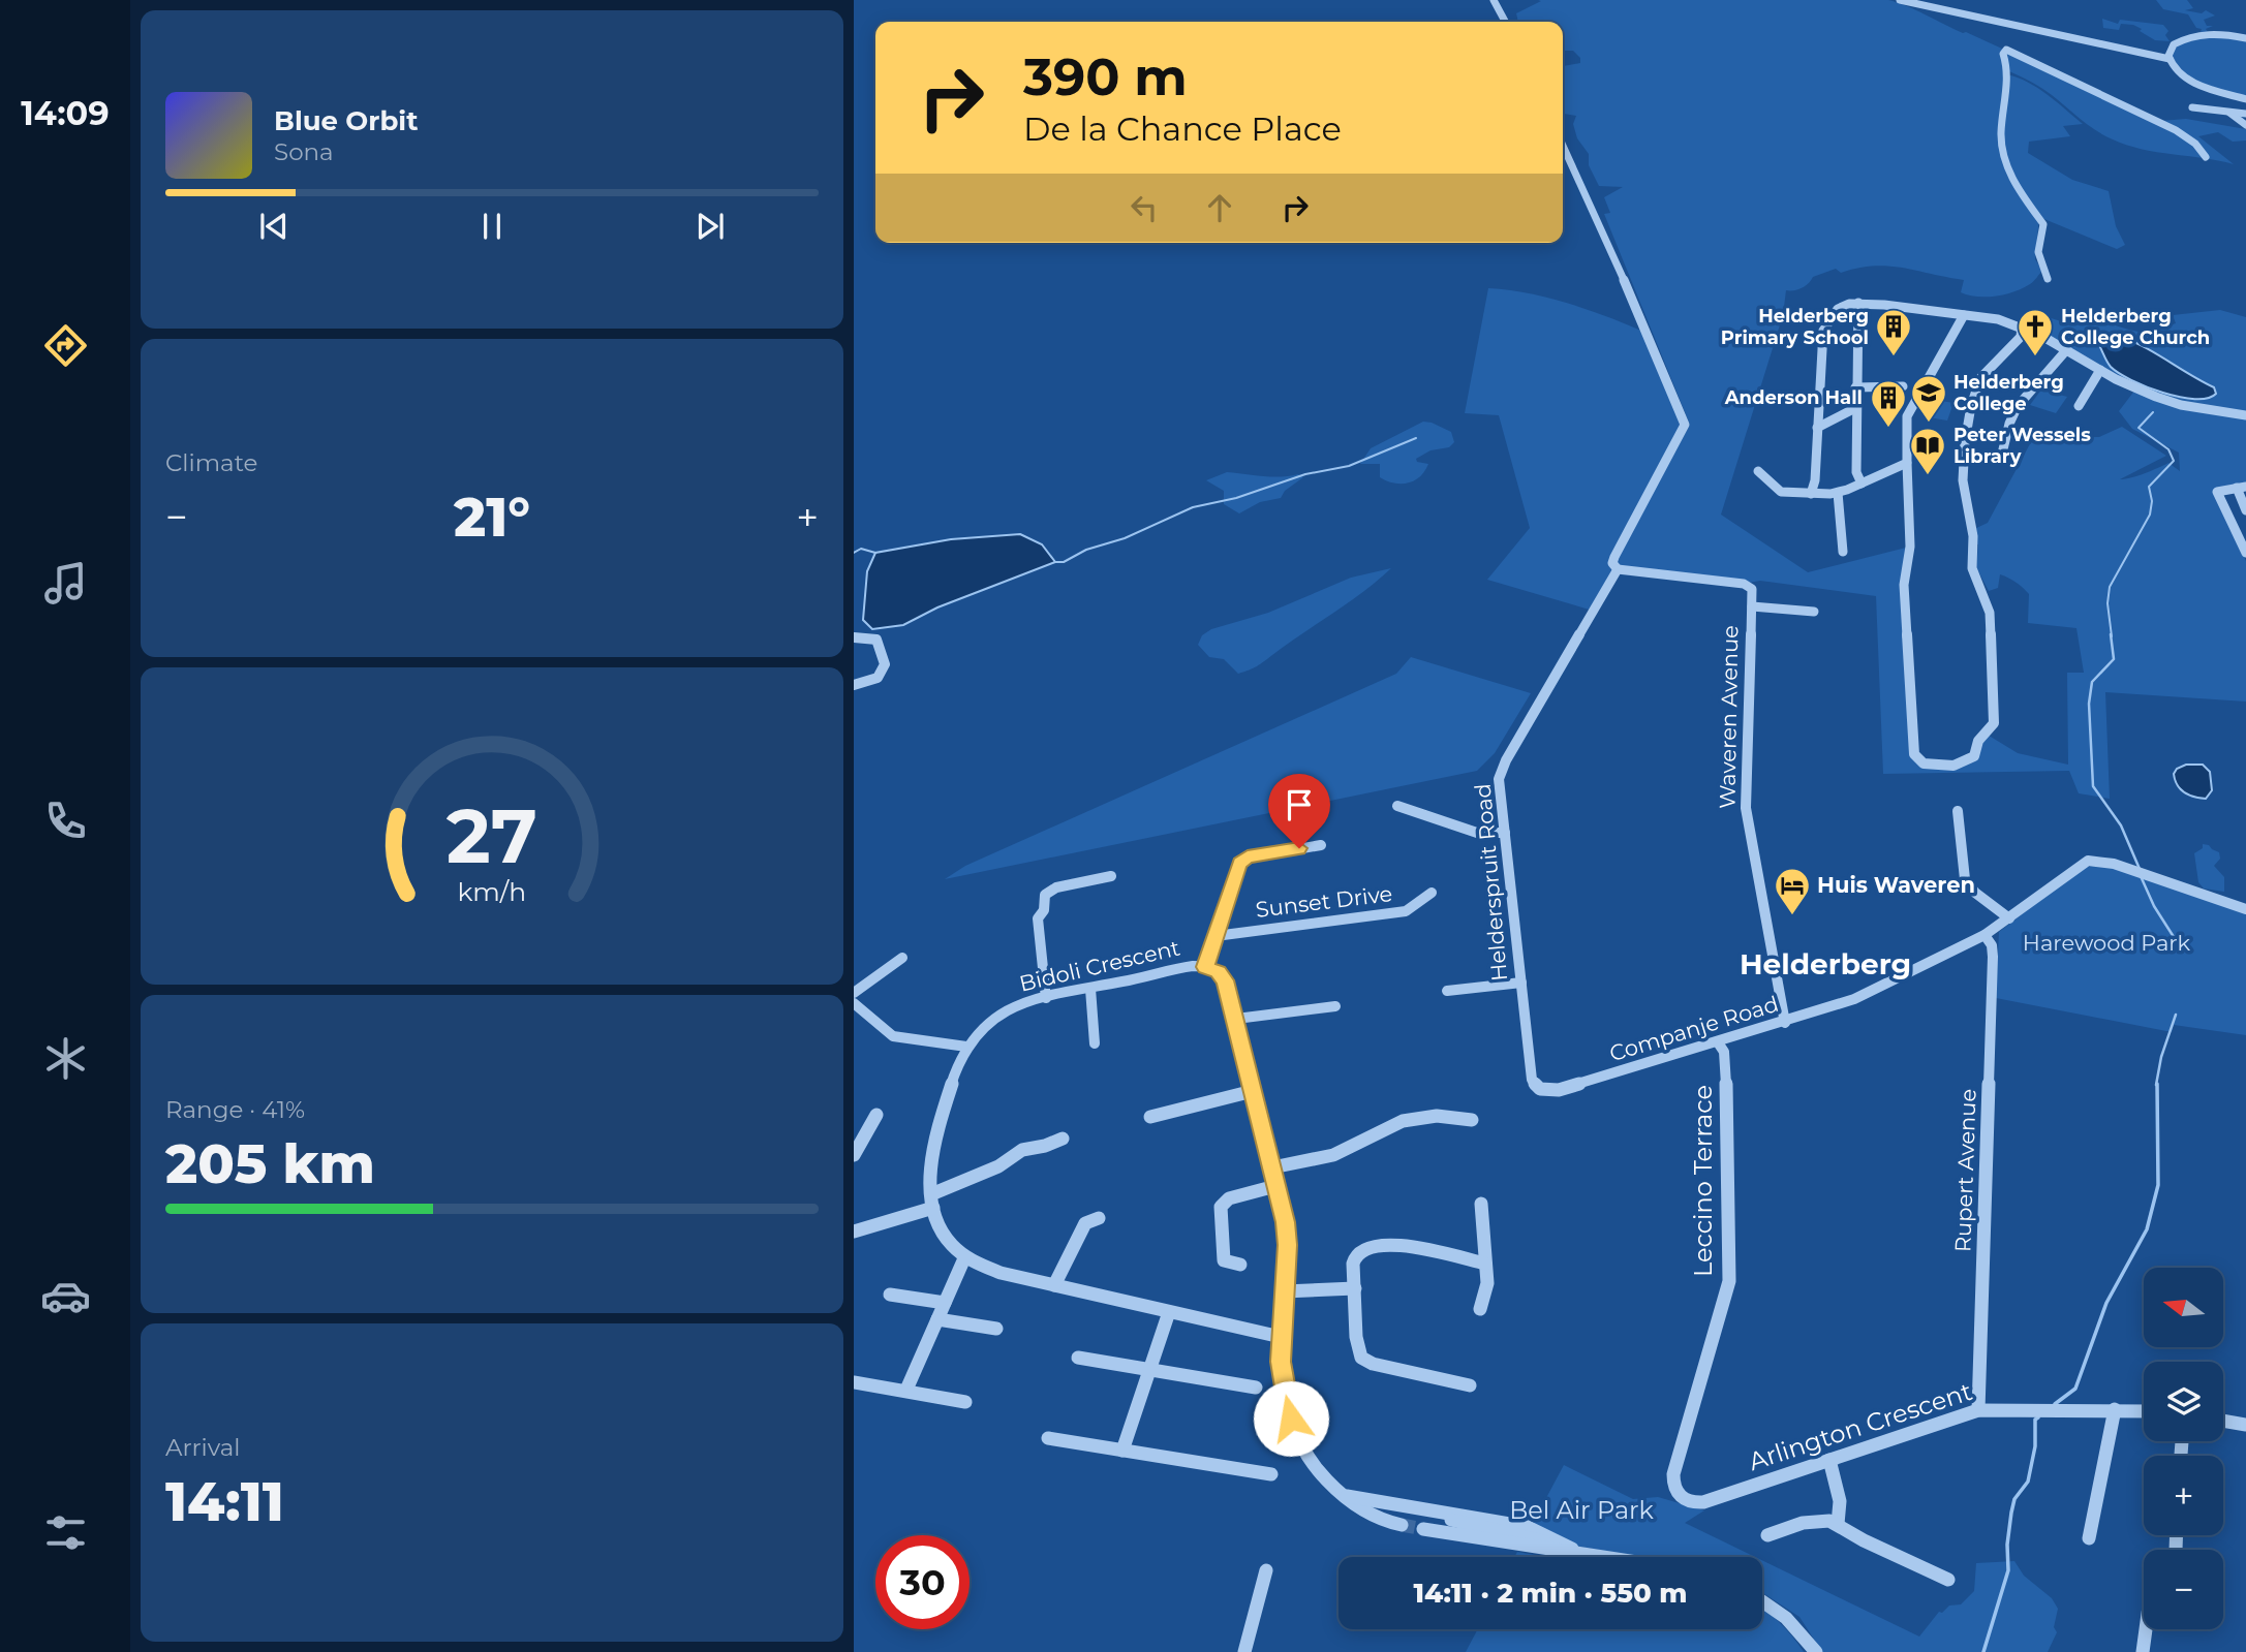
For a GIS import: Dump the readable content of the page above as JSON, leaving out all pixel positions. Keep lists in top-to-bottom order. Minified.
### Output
{"streets":{"street":["Waveren Avenue","Helderspruit Road","Sunset Drive","Bidoli Crescent","Companje Road","Rupert Avenue","Leccino Terrace","Arlington Crescent"]},"crossings":[["Waveren Avenue","Helderspruit Road"],["Waveren Avenue","Companje Road"],["Helderspruit Road","Companje Road"],["Companje Road","Rupert Avenue"],["Companje Road","Leccino Terrace"],["Rupert Avenue","Arlington Crescent"],["Leccino Terrace","Arlington Crescent"]],"districts":["Helderberg"],"parks":["Harewood Park","Bel Air Park"],"places":{"building":["Helderberg Primary School","Anderson Hall"],"church":["Helderberg College Church"],"school or university":["Helderberg College"],"library":["Peter Wessels Library"],"hotel":["Huis Waveren"]},"north":"left","page":{"tabs":"14:09","turn":["390 m","De la Chance Place"],"song":["Blue Orbit","Sona"],"tile":["Climate",["Range · 41%","205 km"],["Arrival","14:11"]],"heat":["−","21°","+"],"map_buttons":["+","−"],"limit":"30","trip":"14:11 · 2 min · 550 m","gauge":["27","km/h"]}}
